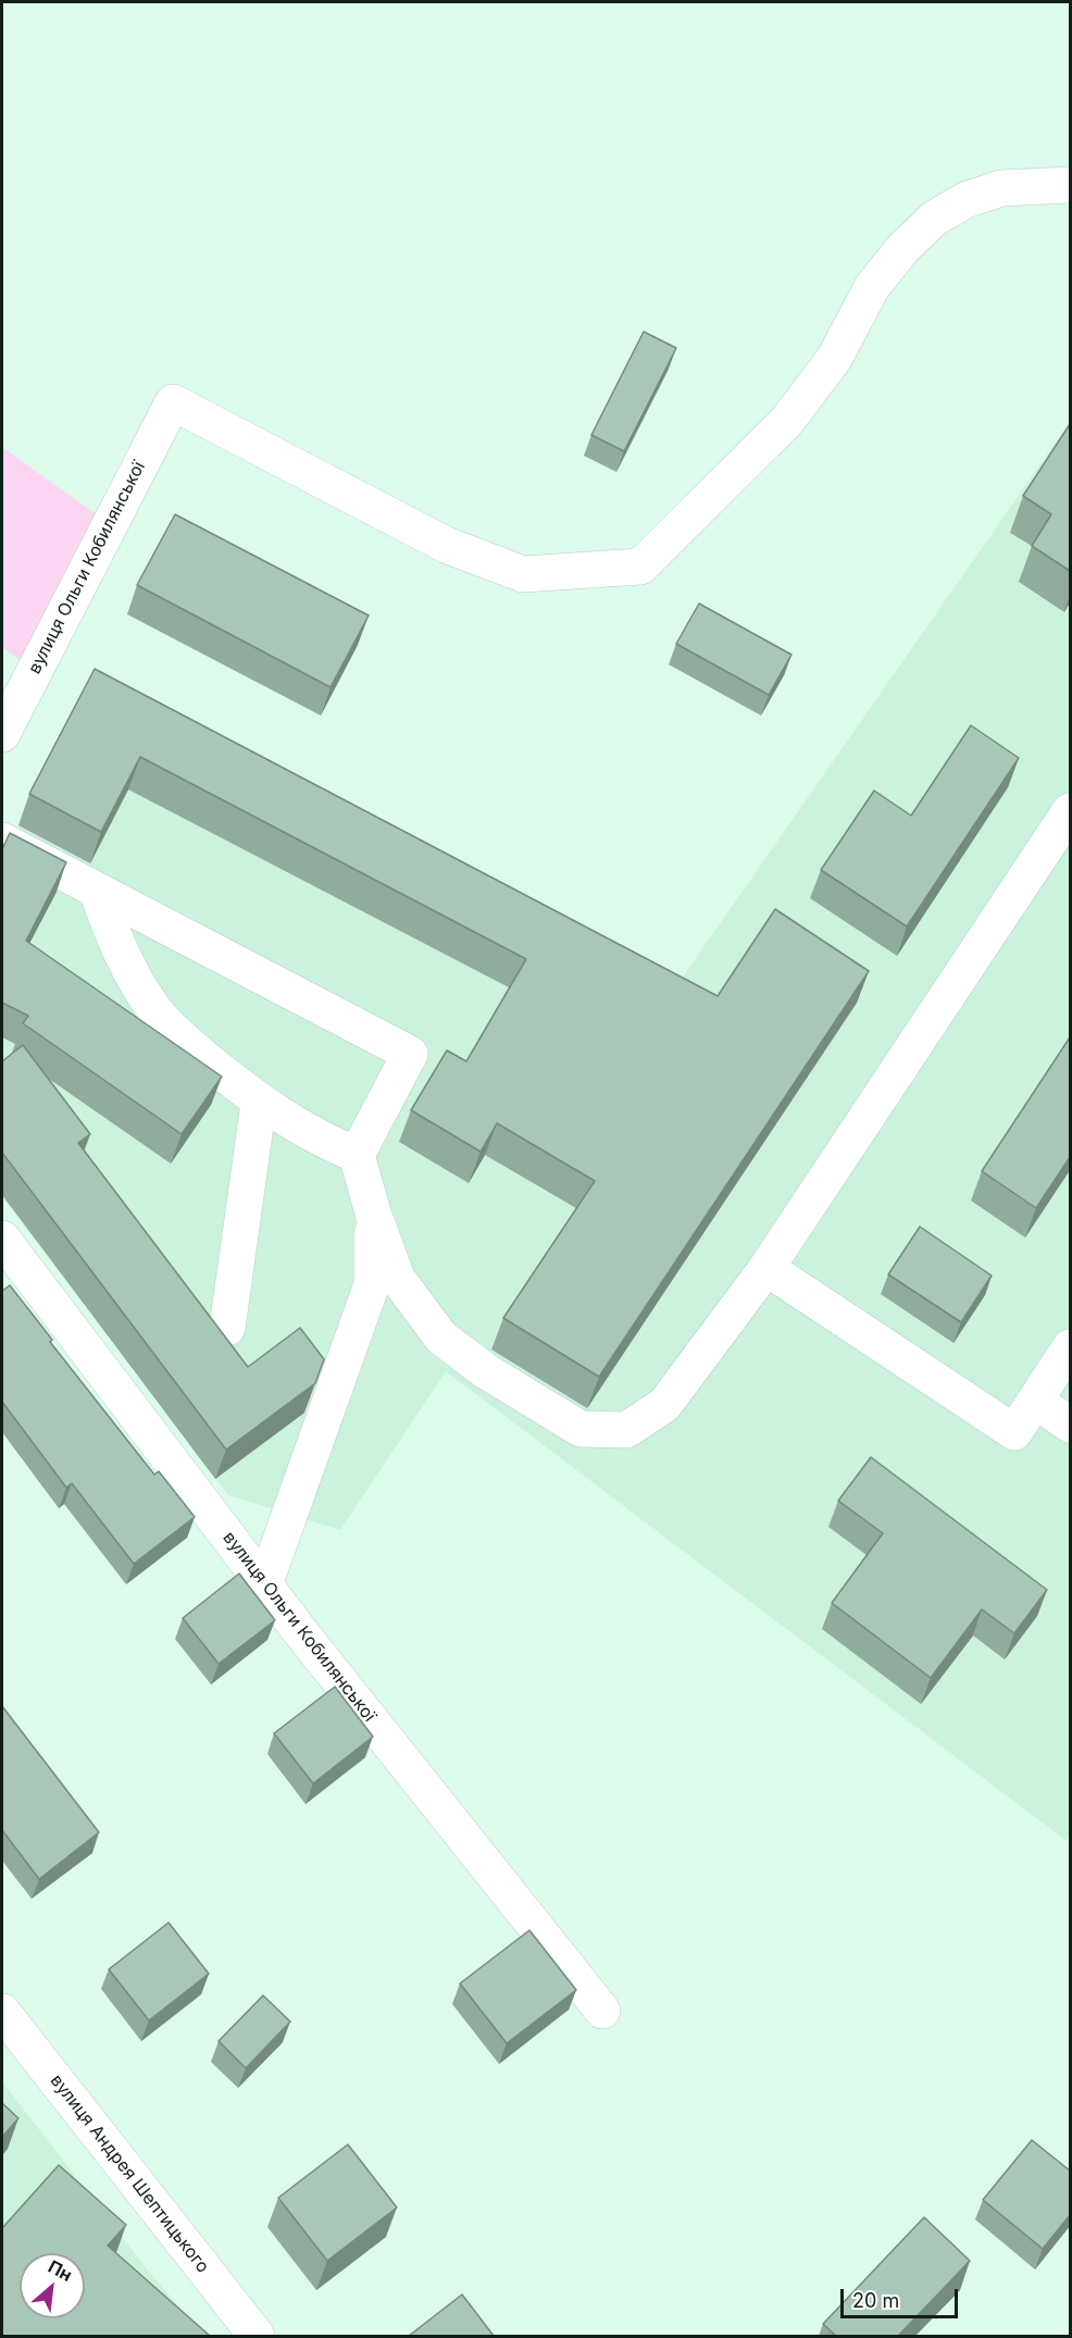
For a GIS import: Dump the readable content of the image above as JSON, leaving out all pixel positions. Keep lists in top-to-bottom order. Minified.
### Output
{"streets":{"street":["вулиця Ольги Кобилянської","вулиця Андрея Шептицького"]},"scale_bar":"20 m","north":"top right"}
